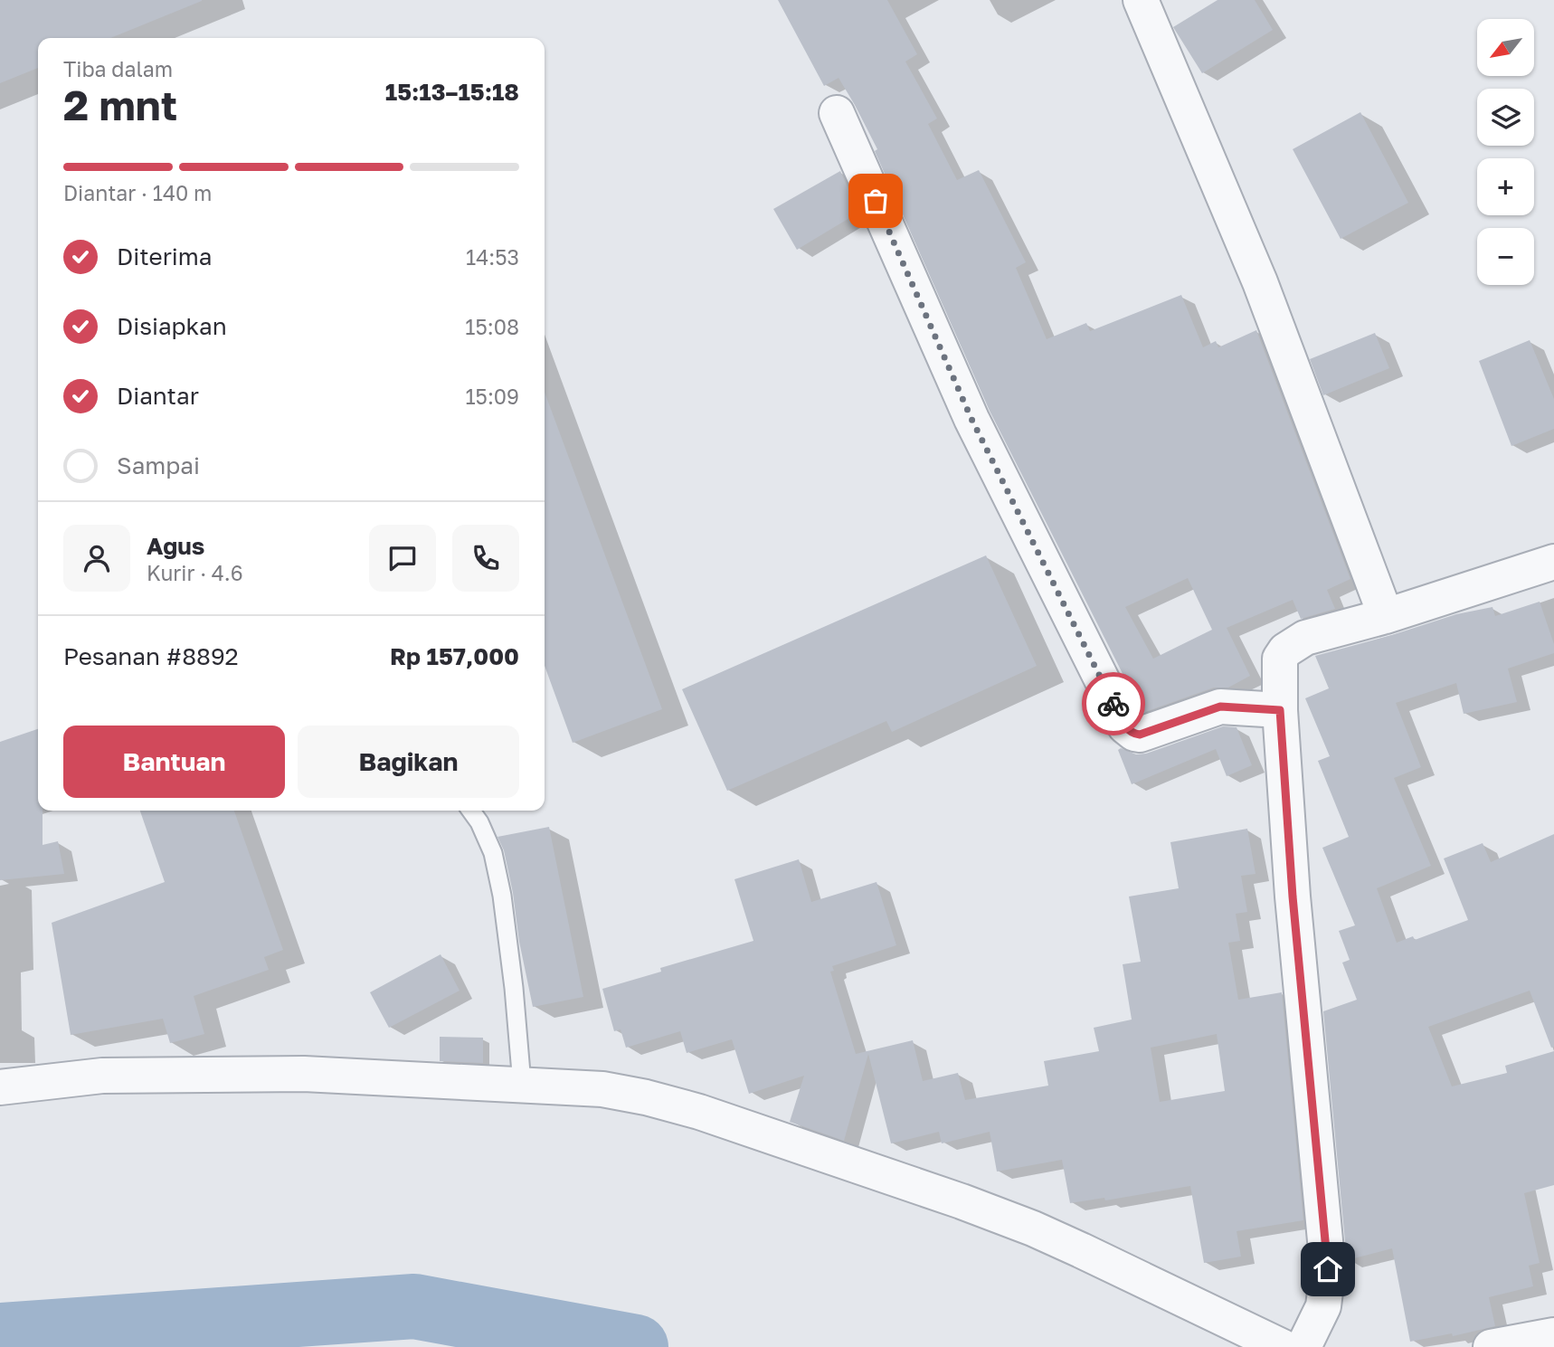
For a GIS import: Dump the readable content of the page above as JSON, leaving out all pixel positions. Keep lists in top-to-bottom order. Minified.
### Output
{"north":"bottom left","page":{"map_buttons":["+","−"],"heading":["2 mnt","Tiba dalam","15:13–15:18"],"panel":["Agus","Kurir · 4.6","Pesanan #8892","Rp 157,000"],"bar":"Diantar · 140 m","list":[["Diterima","14:53"],["Disiapkan","15:08"],["Diantar","15:09"],"Sampai"],"buttons":["Bantuan","Bagikan"]}}
